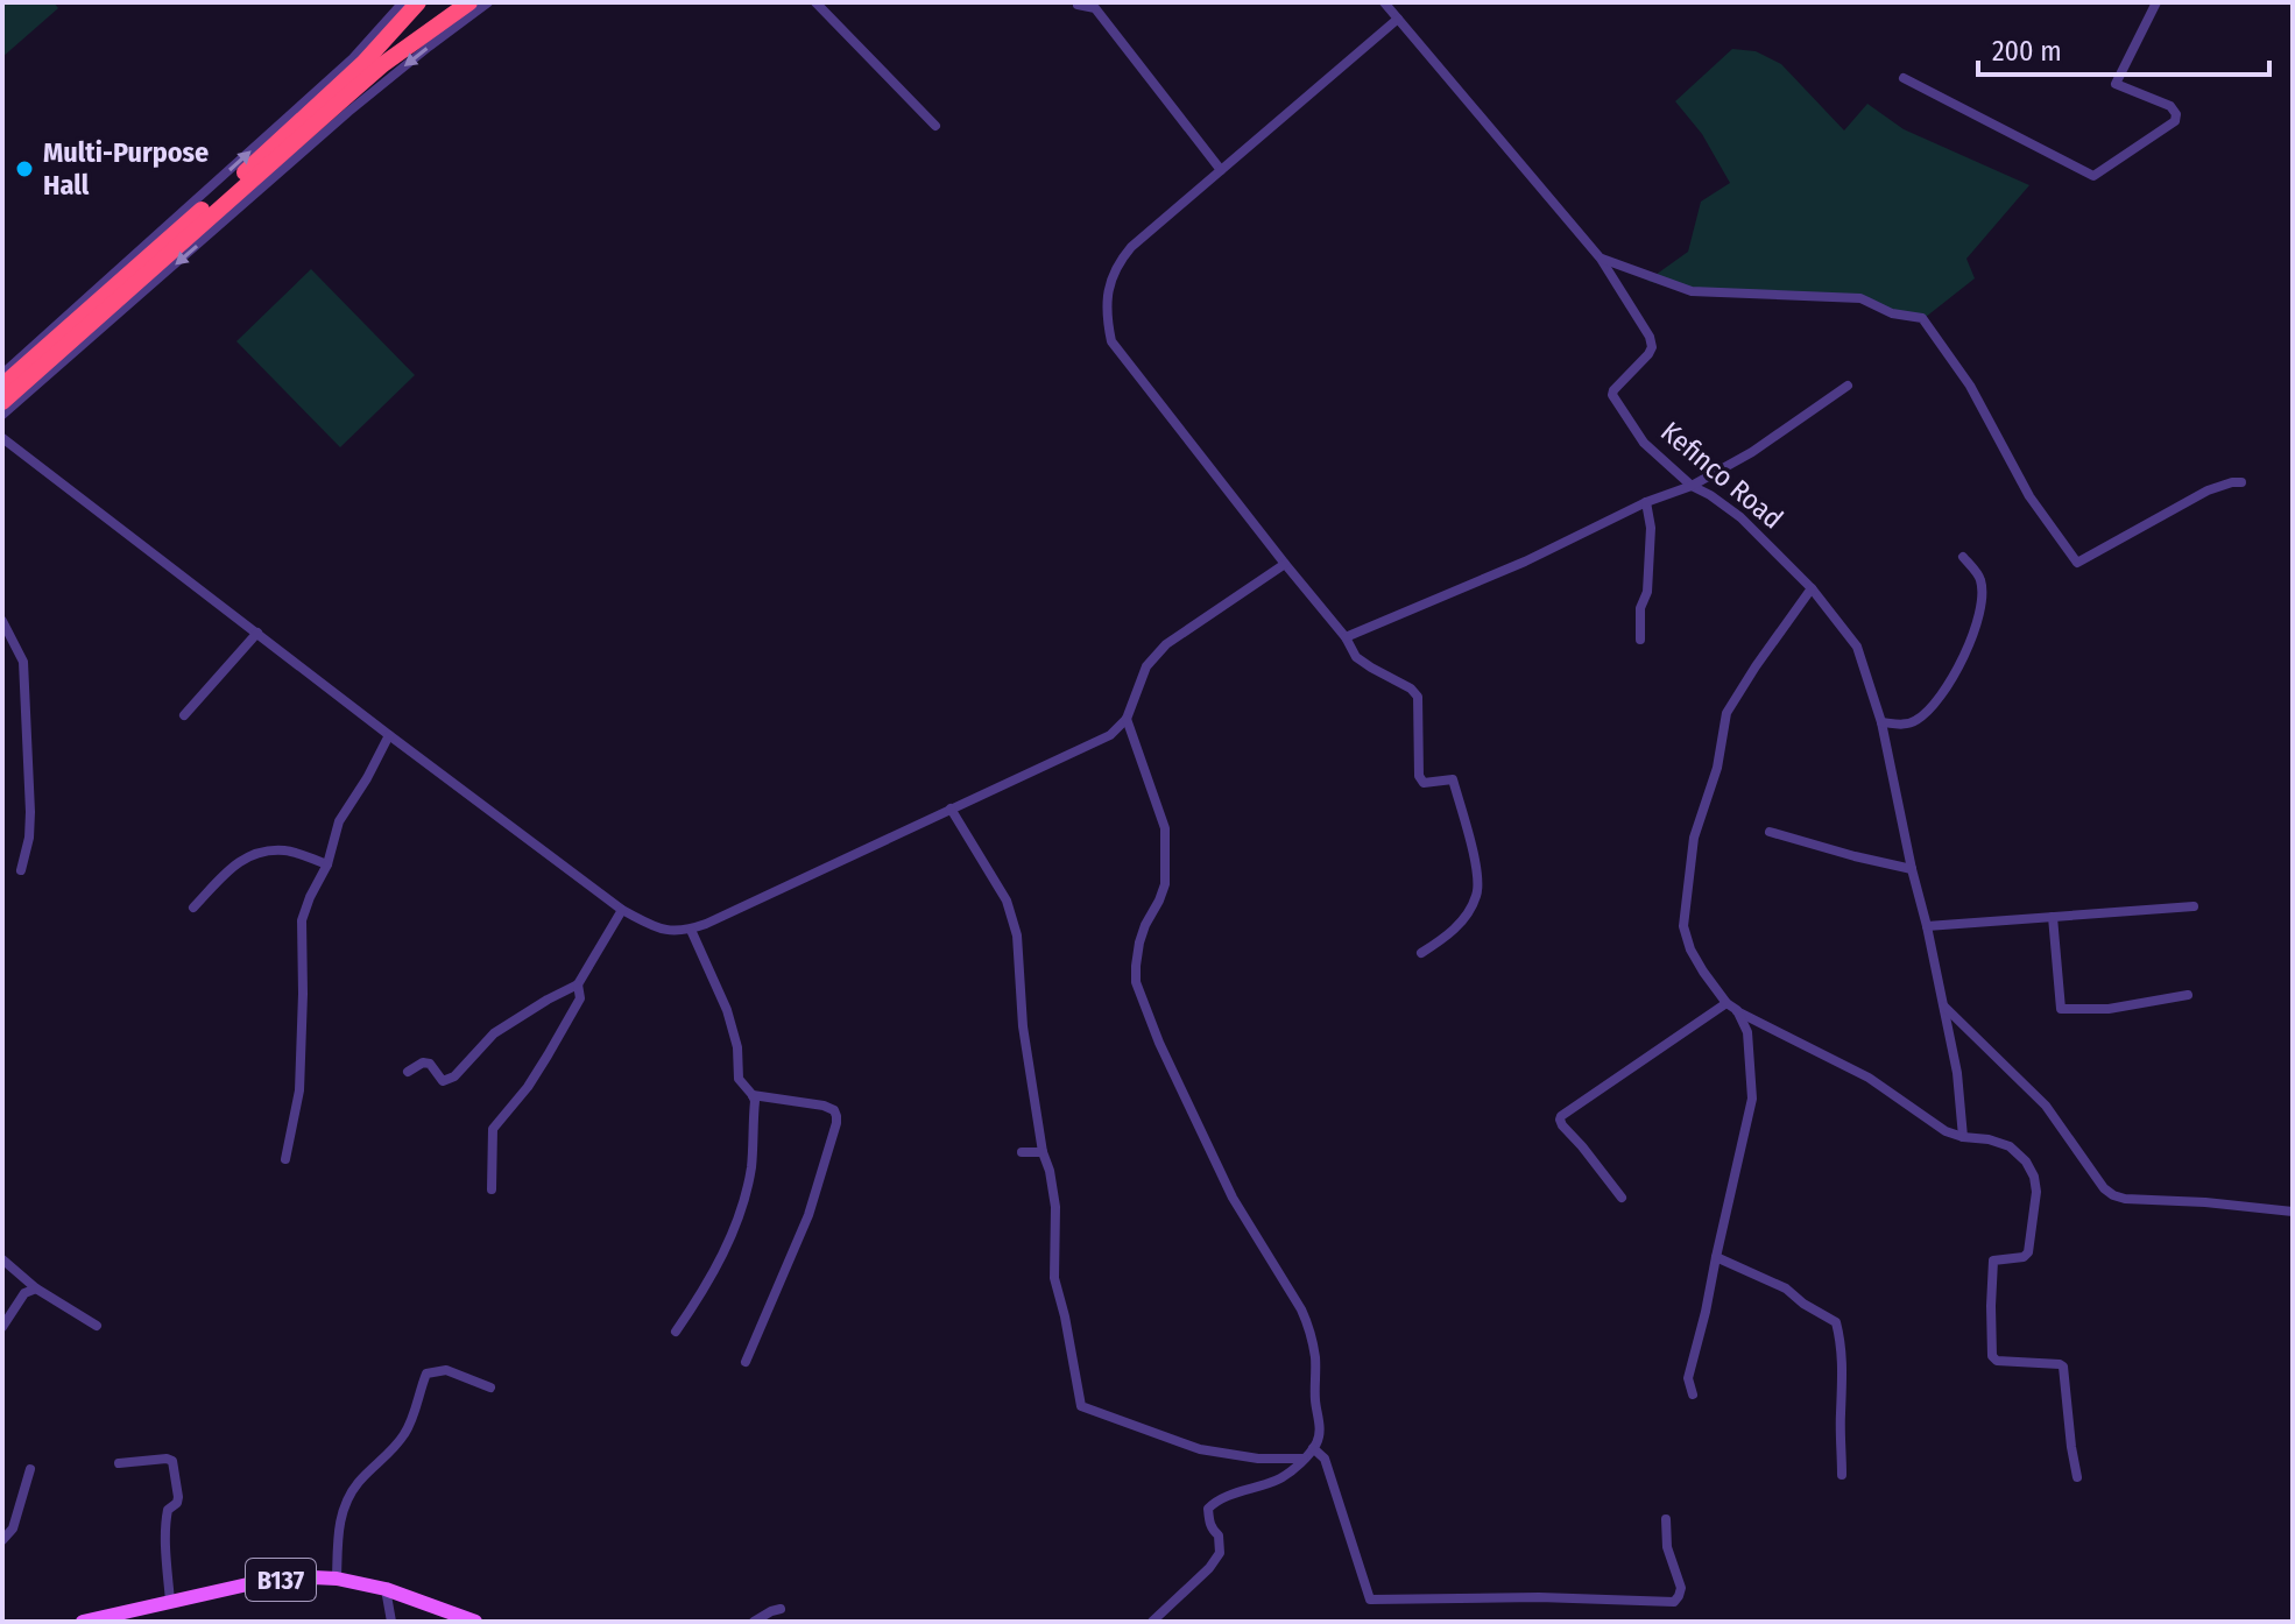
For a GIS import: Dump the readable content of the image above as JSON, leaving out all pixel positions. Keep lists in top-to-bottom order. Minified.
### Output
{"streets":{"main road":["B137"],"street":["Kefinco Road"]},"places":["Multi-Purpose Hall"],"scale_bar":"200 m"}
